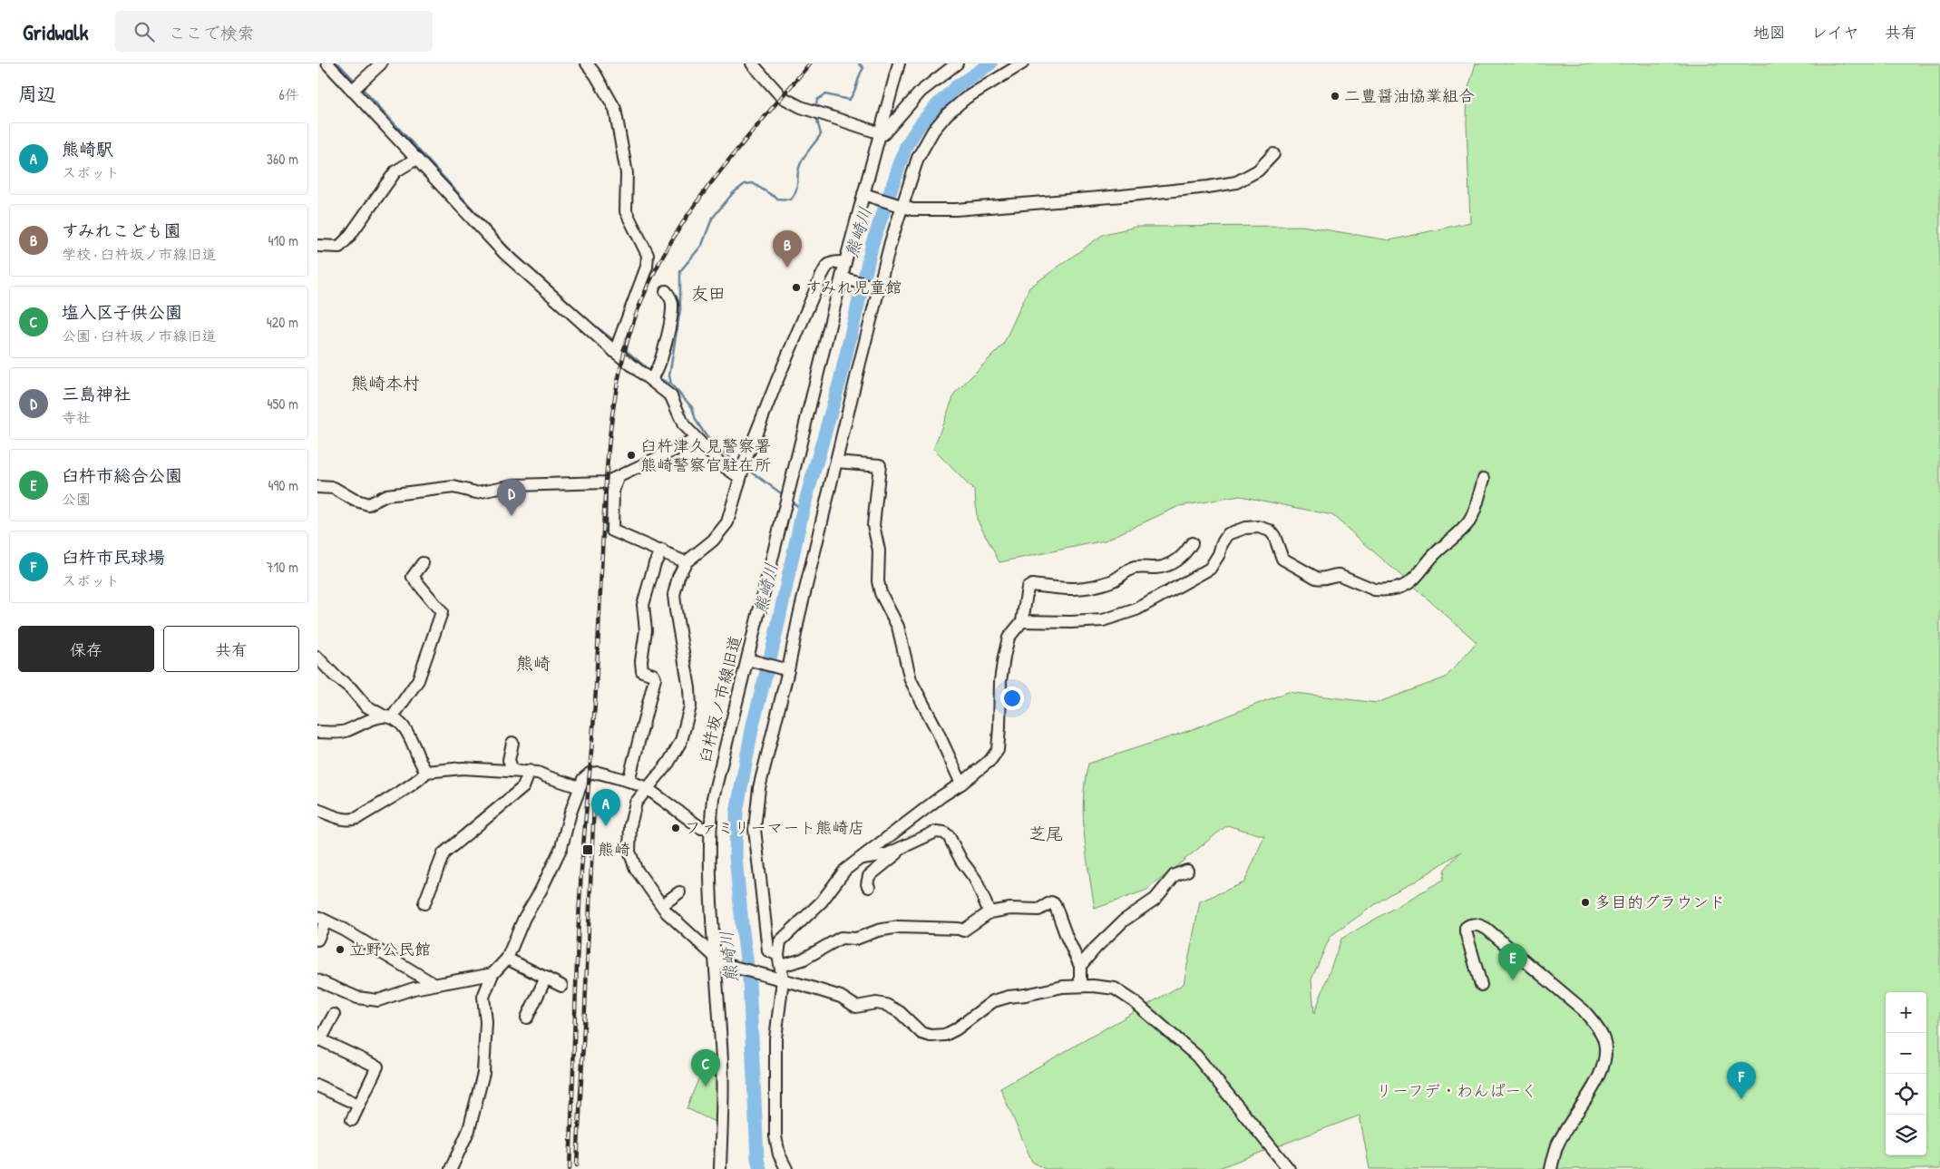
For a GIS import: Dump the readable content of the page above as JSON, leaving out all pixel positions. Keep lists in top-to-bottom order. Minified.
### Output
{"streets":{"street":["臼杵坂ノ市線旧道"]},"districts":["友田","熊崎本村","熊崎","芝尾"],"water":["熊崎川"],"parks":["リーフデ・わんぱーく"],"places":{"other":["二豊醤油協業組合","すみれ児童館","臼杵津久見警察署 熊崎警察官駐在所","ファミリーマート熊崎店","多目的グラウンド","立野公民館"],"transit":["熊崎"]},"page":{"header":"Gridwalk","search":"ここで検索","nav":["地図","レイヤ","共有"],"heading":["周辺","6件"],"list":[{"mark":"A","name":"熊崎駅","note":"スポット","value":"360 m"},{"mark":"B","name":"すみれこども園","note":"学校 · 臼杵坂ノ市線旧道","value":"410 m"},{"mark":"C","name":"塩入区子供公園","note":"公園 · 臼杵坂ノ市線旧道","value":"420 m"},{"mark":"D","name":"三島神社","note":"寺社","value":"450 m"},{"mark":"E","name":"臼杵市総合公園","note":"公園","value":"490 m"},{"mark":"F","name":"臼杵市民球場","note":"スポット","value":"710 m"}],"pins":["B","D","A","E","C","F"],"buttons":["保存","共有"],"map_buttons":["+","−"]}}
